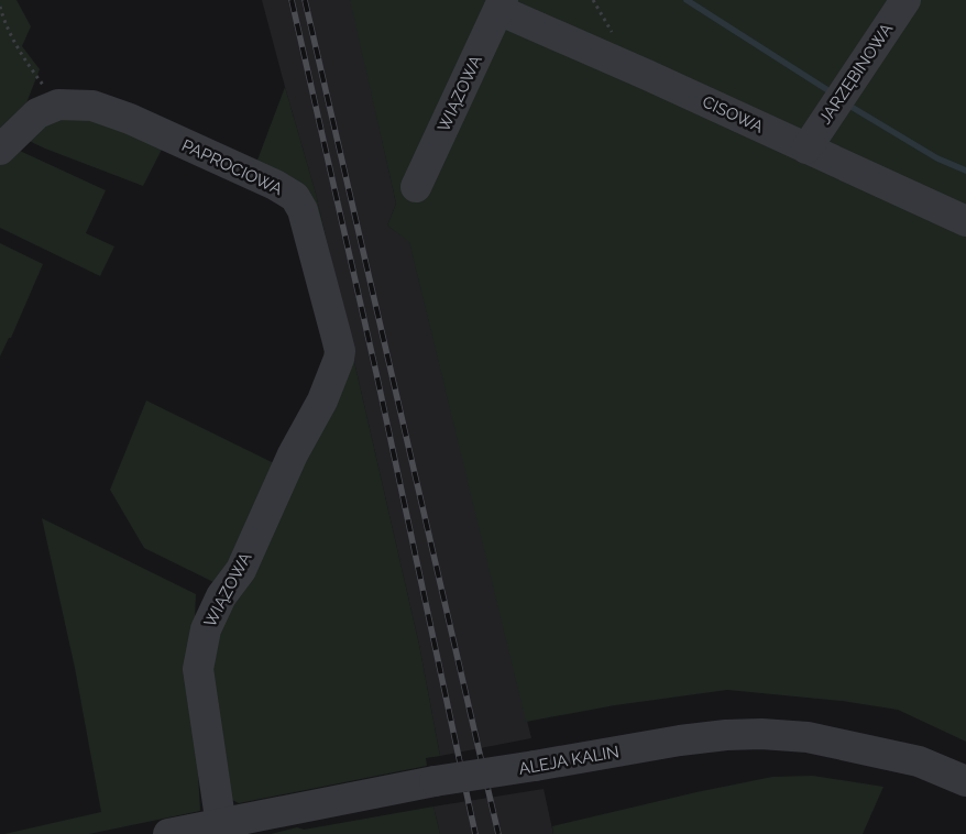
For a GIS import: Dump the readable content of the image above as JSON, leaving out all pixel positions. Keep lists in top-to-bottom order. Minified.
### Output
{"streets":{"street":["JARZĘBINOWA","WIĄZOWA","CISOWA","PAPROCIOWA","ALEJA KALIN"]},"crossings":[["JARZĘBINOWA","CISOWA"],["WIĄZOWA","CISOWA"],["WIĄZOWA","PAPROCIOWA"],["WIĄZOWA","ALEJA KALIN"]]}
